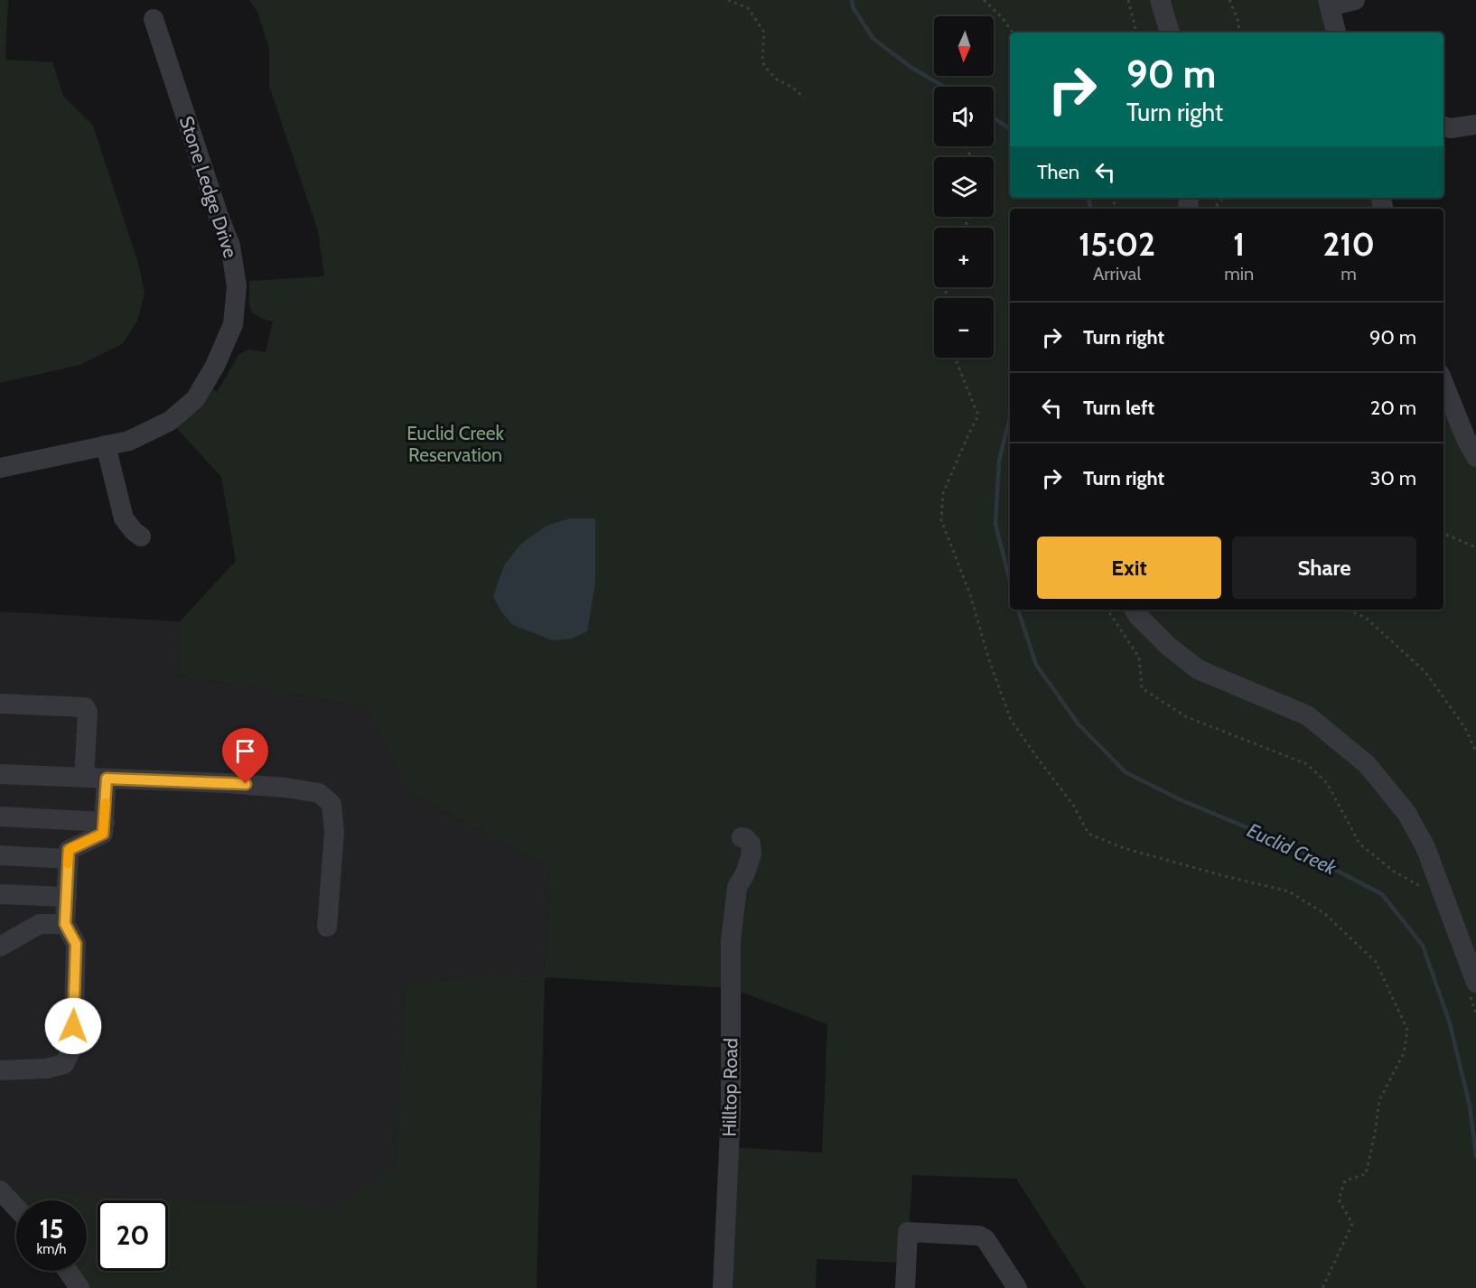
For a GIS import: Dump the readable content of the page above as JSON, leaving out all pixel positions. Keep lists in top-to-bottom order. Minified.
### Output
{"streets":{"street":["Stone Ledge Drive","Hilltop Road"]},"water":["Euclid Creek"],"parks":["Euclid Creek Reservation"],"north":"bottom","page":{"map_buttons":["+","−"],"turn":["90 m","Turn right"],"then":"Then","eta":["15:02","Arrival","1","min","210","m"],"list":[{"name":"Turn right","value":"90 m"},{"name":"Turn left","value":"20 m"},{"name":"Turn right","value":"30 m"}],"buttons":["Exit","Share"],"speed":"15 km/h","limit":"20"}}
